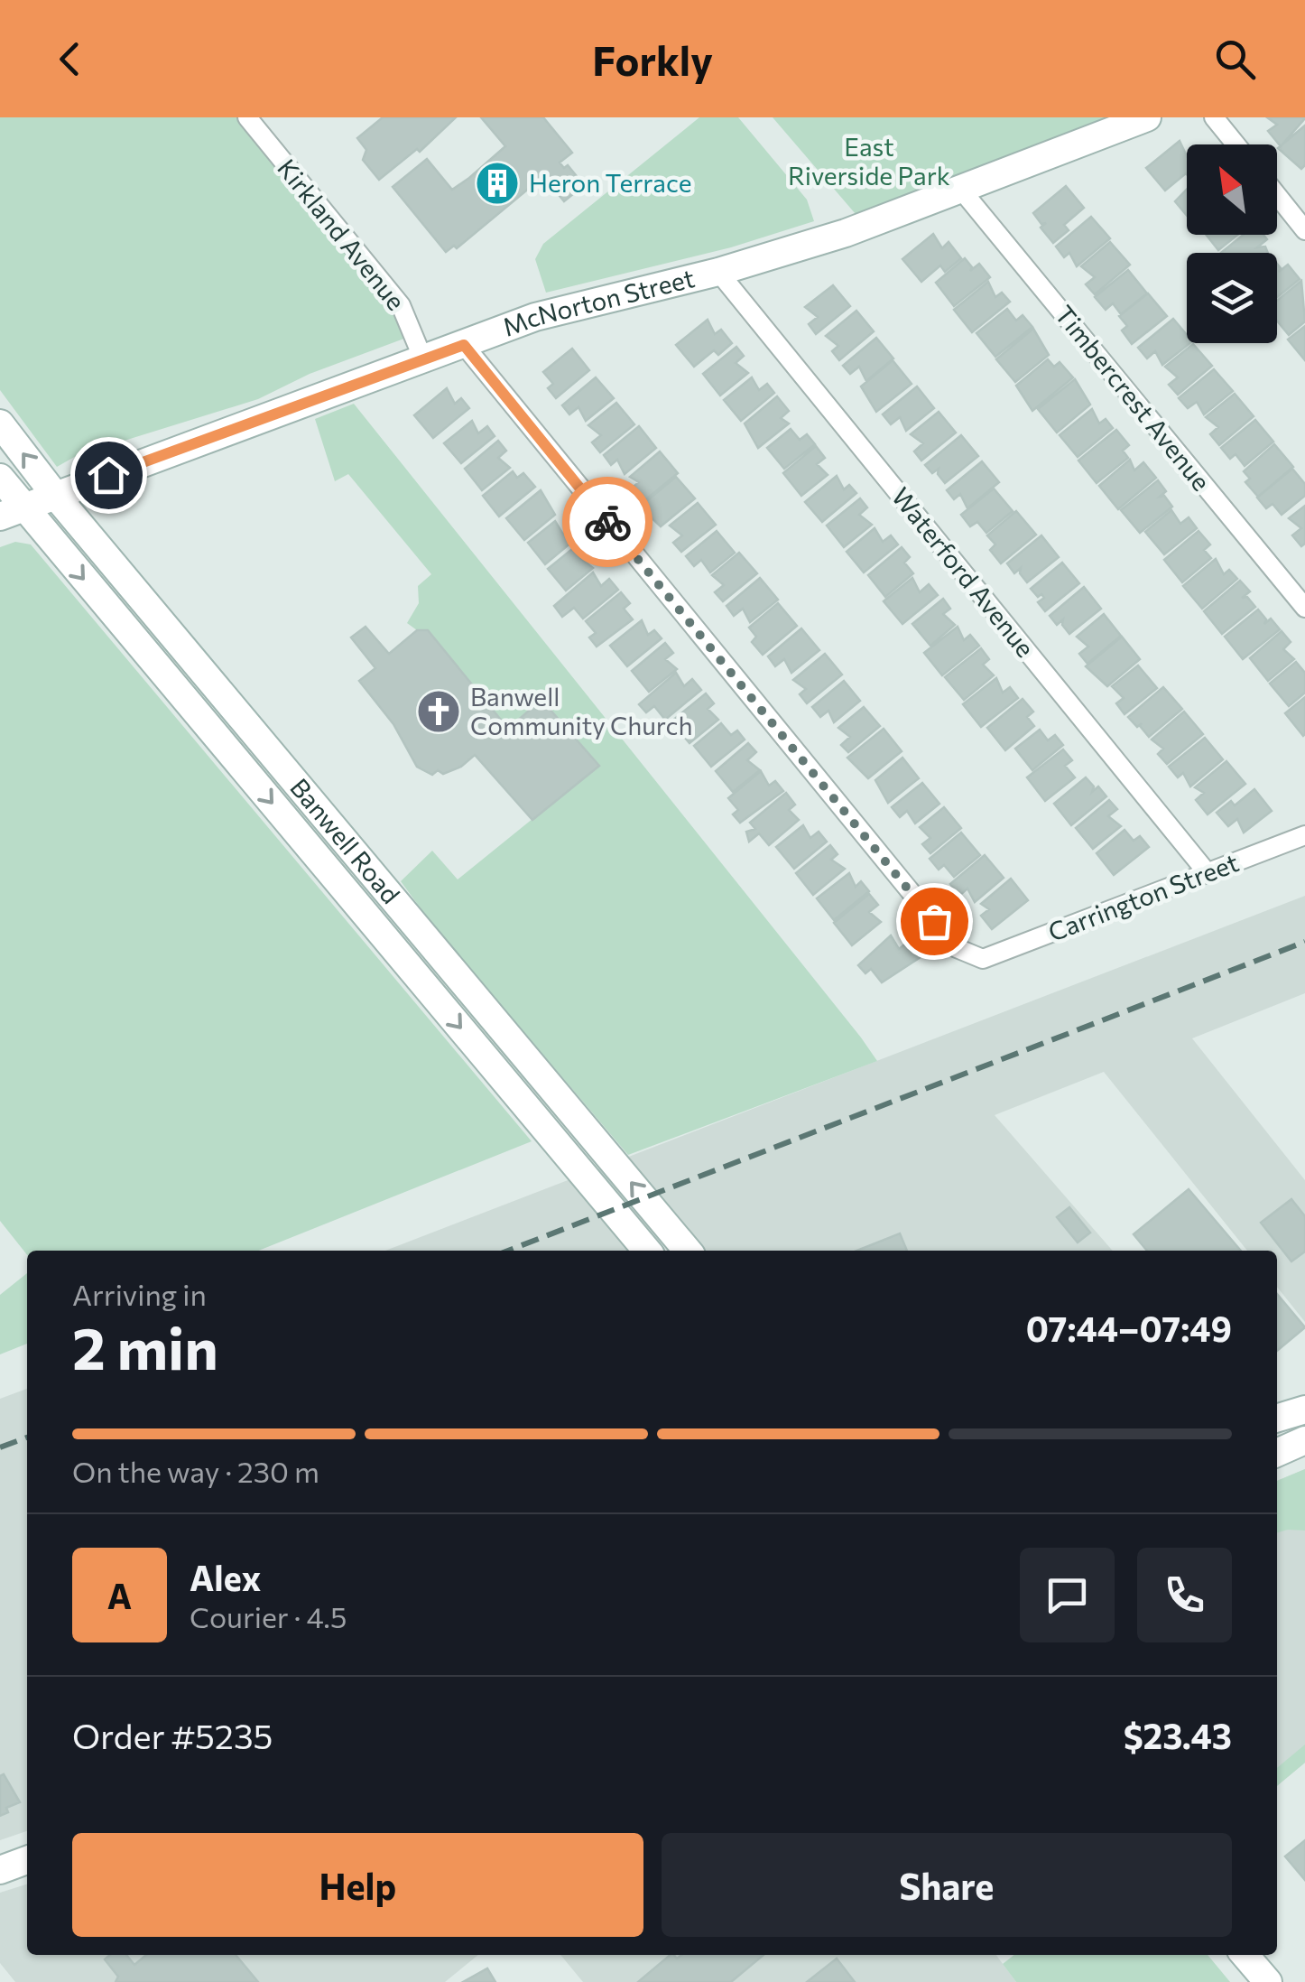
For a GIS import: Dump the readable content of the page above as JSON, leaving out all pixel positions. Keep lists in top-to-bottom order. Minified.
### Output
{"streets":{"main road":["McNorton Street","Banwell Road"],"street":["Kirkland Avenue","Timbercrest Avenue","Waterford Avenue","Carrington Street"]},"crossings":[["Kirkland Avenue","McNorton Street"],["McNorton Street","Timbercrest Avenue"],["McNorton Street","Waterford Avenue"],["McNorton Street","Banwell Road"],["McNorton Street","Carrington Street"],["Waterford Avenue","Carrington Street"]],"parks":["East Riverside Park"],"places":{"building":["Heron Terrace"],"church":["Banwell Community Church"]},"north":"top left","page":{"header":"Forkly","heading":["2 min","Arriving in","07:44–07:49"],"panel":["Alex","Courier · 4.5","Order #5235","$23.43"],"bar":"On the way · 230 m","round":"A","buttons":["Help","Share"]}}
